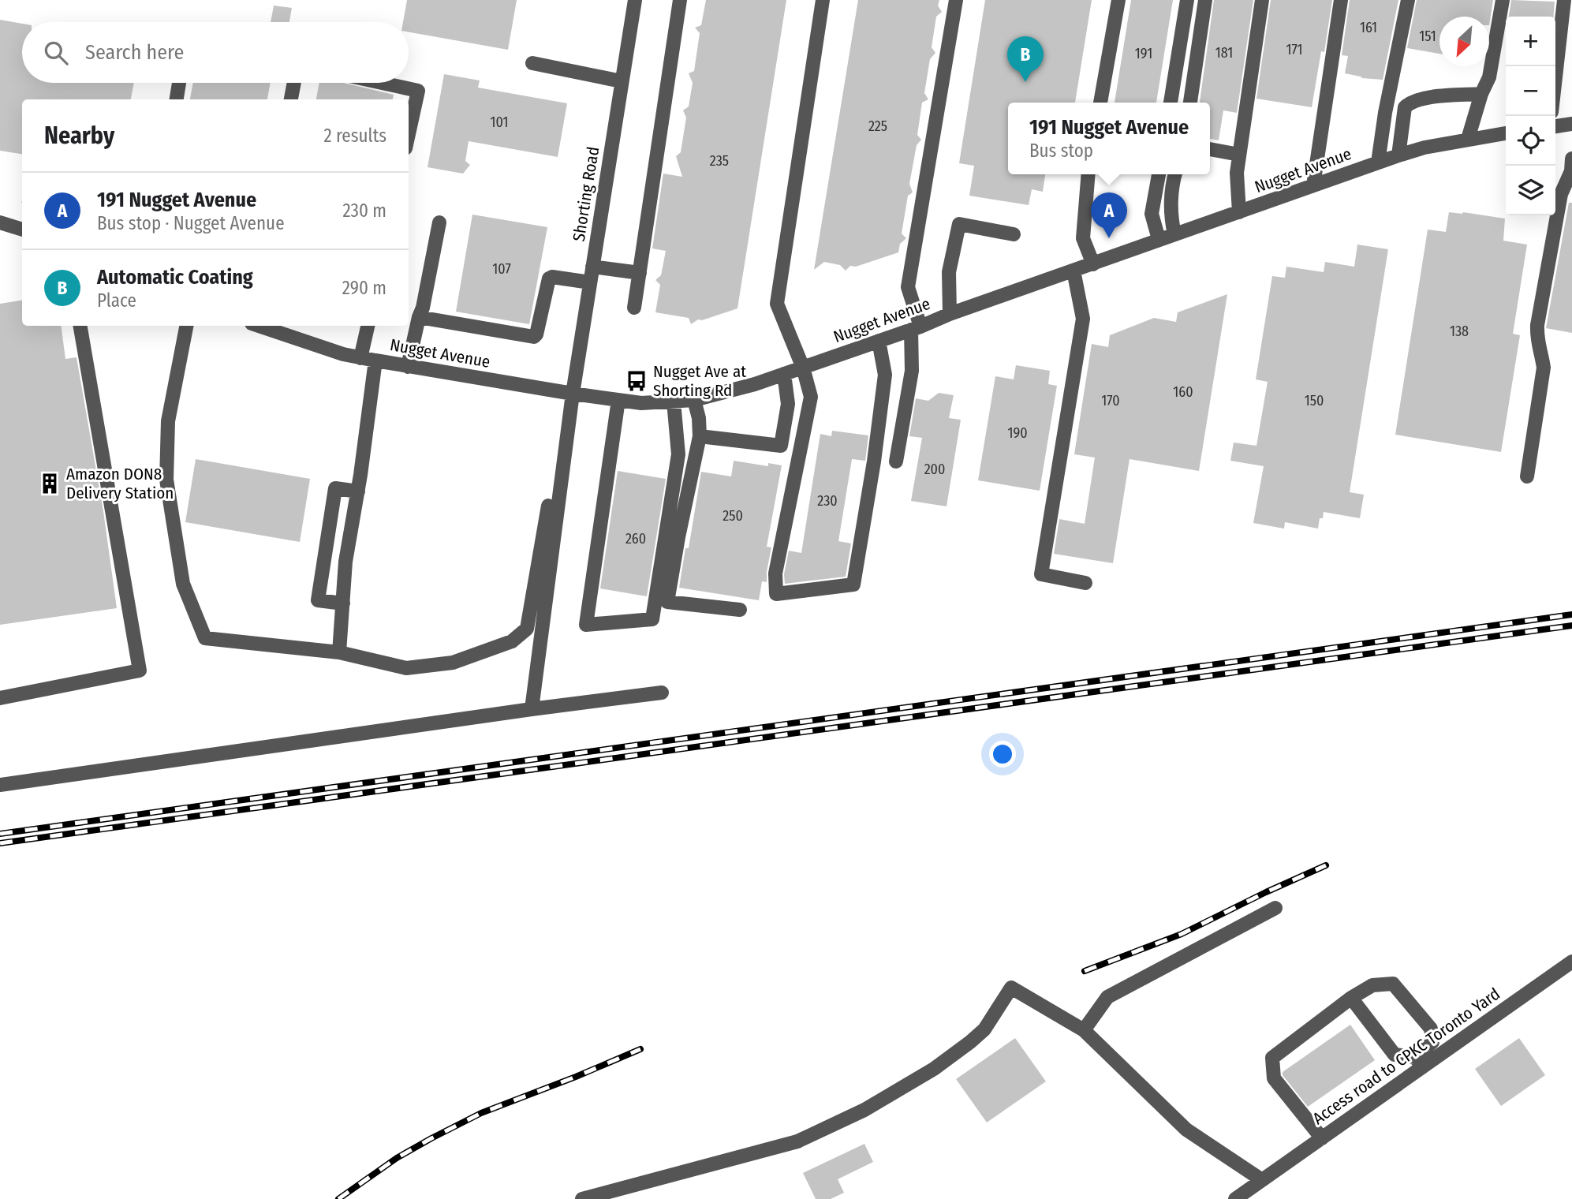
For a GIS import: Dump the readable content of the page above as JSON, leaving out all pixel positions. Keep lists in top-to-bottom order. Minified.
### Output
{"streets":{"street":["Nugget Avenue","Shorting Road","Access road to CPKC Toronto Yard"]},"crossings":[["Nugget Avenue","Shorting Road"]],"places":{"bus stop":["Nugget Ave at Shorting Rd"],"building":["Amazon DON8 Delivery Station"]},"house_numbers":["161","151","171","181","191","101","225","235","107","138","160","170","150","190","200","230","250","260"],"north":"bottom left","page":{"map_buttons":["+","−"],"search":"Search here","pins":["B","A"],"heading":["Nearby","2 results"],"popup":["191 Nugget Avenue","Bus stop"],"list":[{"mark":"A","name":"191 Nugget Avenue","note":"Bus stop · Nugget Avenue","value":"230 m"},{"mark":"B","name":"Automatic Coating","note":"Place","value":"290 m"}]}}
